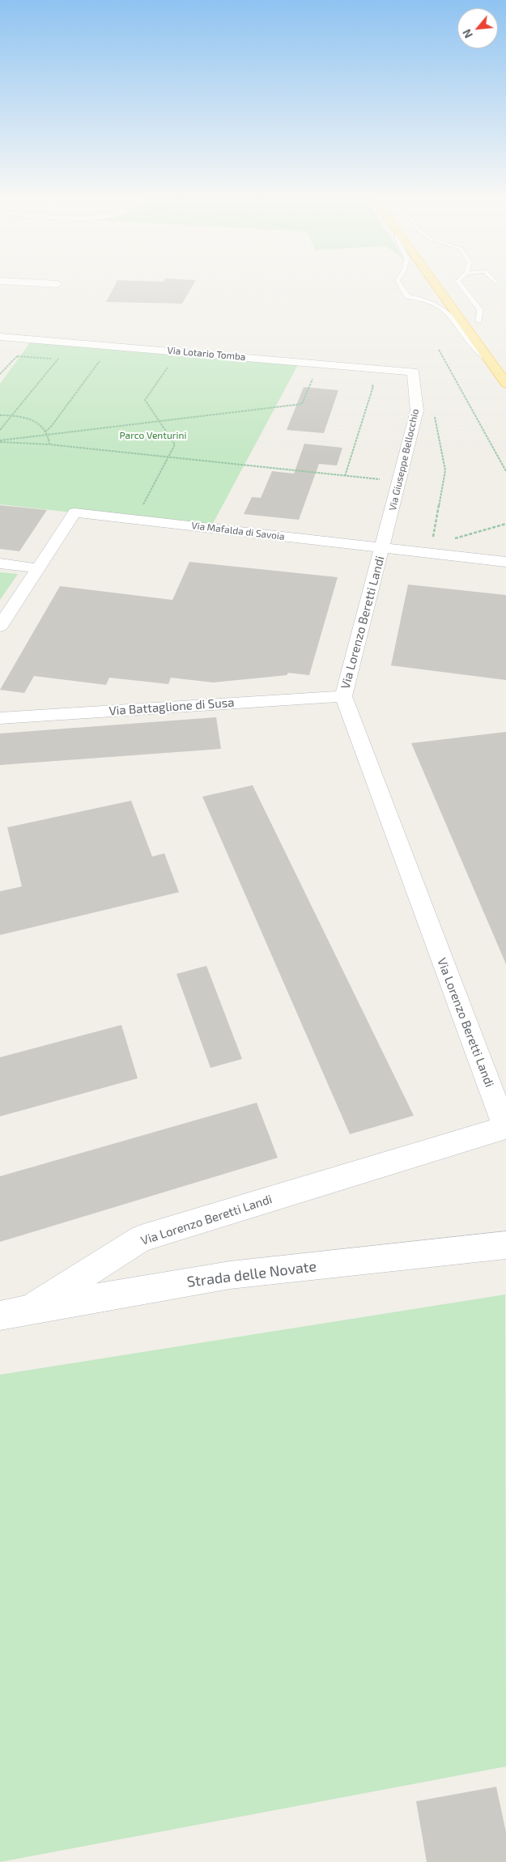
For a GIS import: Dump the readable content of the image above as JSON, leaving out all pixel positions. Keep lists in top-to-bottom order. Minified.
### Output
{"streets":{"street":["Via Lotario Tomba","Via Giuseppe Bellocchio","Via Mafalda di Savoia","Via Lorenzo Beretti Landi","Via Battaglione di Susa","Strada delle Novate"]},"crossings":[["Via Lotario Tomba","Via Giuseppe Bellocchio"],["Via Giuseppe Bellocchio","Via Mafalda di Savoia"],["Via Giuseppe Bellocchio","Via Lorenzo Beretti Landi"],["Via Mafalda di Savoia","Via Lorenzo Beretti Landi"],["Via Lorenzo Beretti Landi","Via Battaglione di Susa"],["Via Lorenzo Beretti Landi","Strada delle Novate"]],"parks":["Parco Venturini"],"north":"bottom left"}
